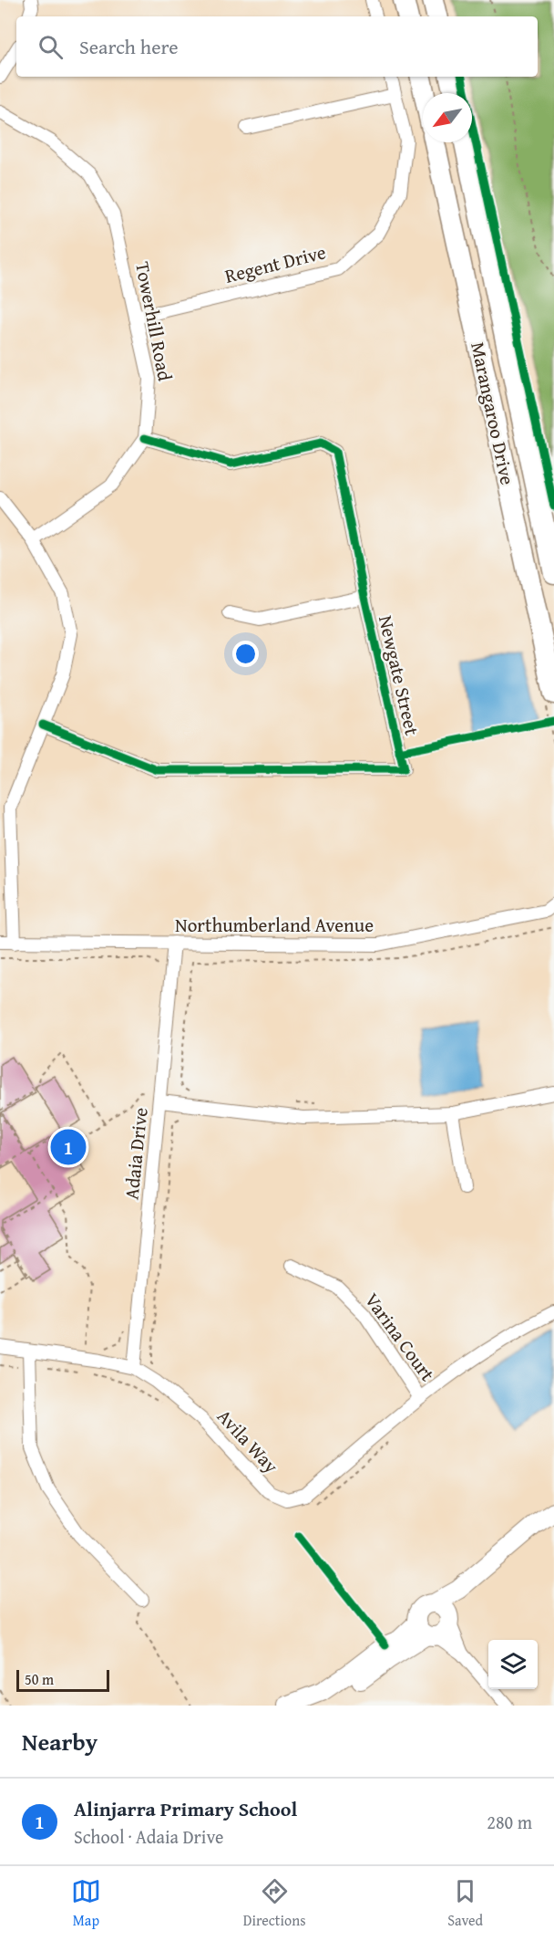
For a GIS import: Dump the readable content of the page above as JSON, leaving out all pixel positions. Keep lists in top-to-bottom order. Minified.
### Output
{"streets":{"main road":["Marangaroo Drive"],"street":["Regent Drive","Towerhill Road","Newgate Street","Northumberland Avenue","Adaia Drive","Varina Court","Avila Way"]},"crossings":[["Regent Drive","Towerhill Road"],["Towerhill Road","Newgate Street"],["Northumberland Avenue","Adaia Drive"],["Adaia Drive","Avila Way"],["Varina Court","Avila Way"]],"scale_bar":"50 m","north":"bottom left","page":{"search":"Search here","pins":"1","scale":"50 m","heading":"Nearby","list":[{"mark":"1","name":"Alinjarra Primary School","note":"School · Adaia Drive","value":"280 m"}],"nav":["Map","Directions","Saved"]}}
